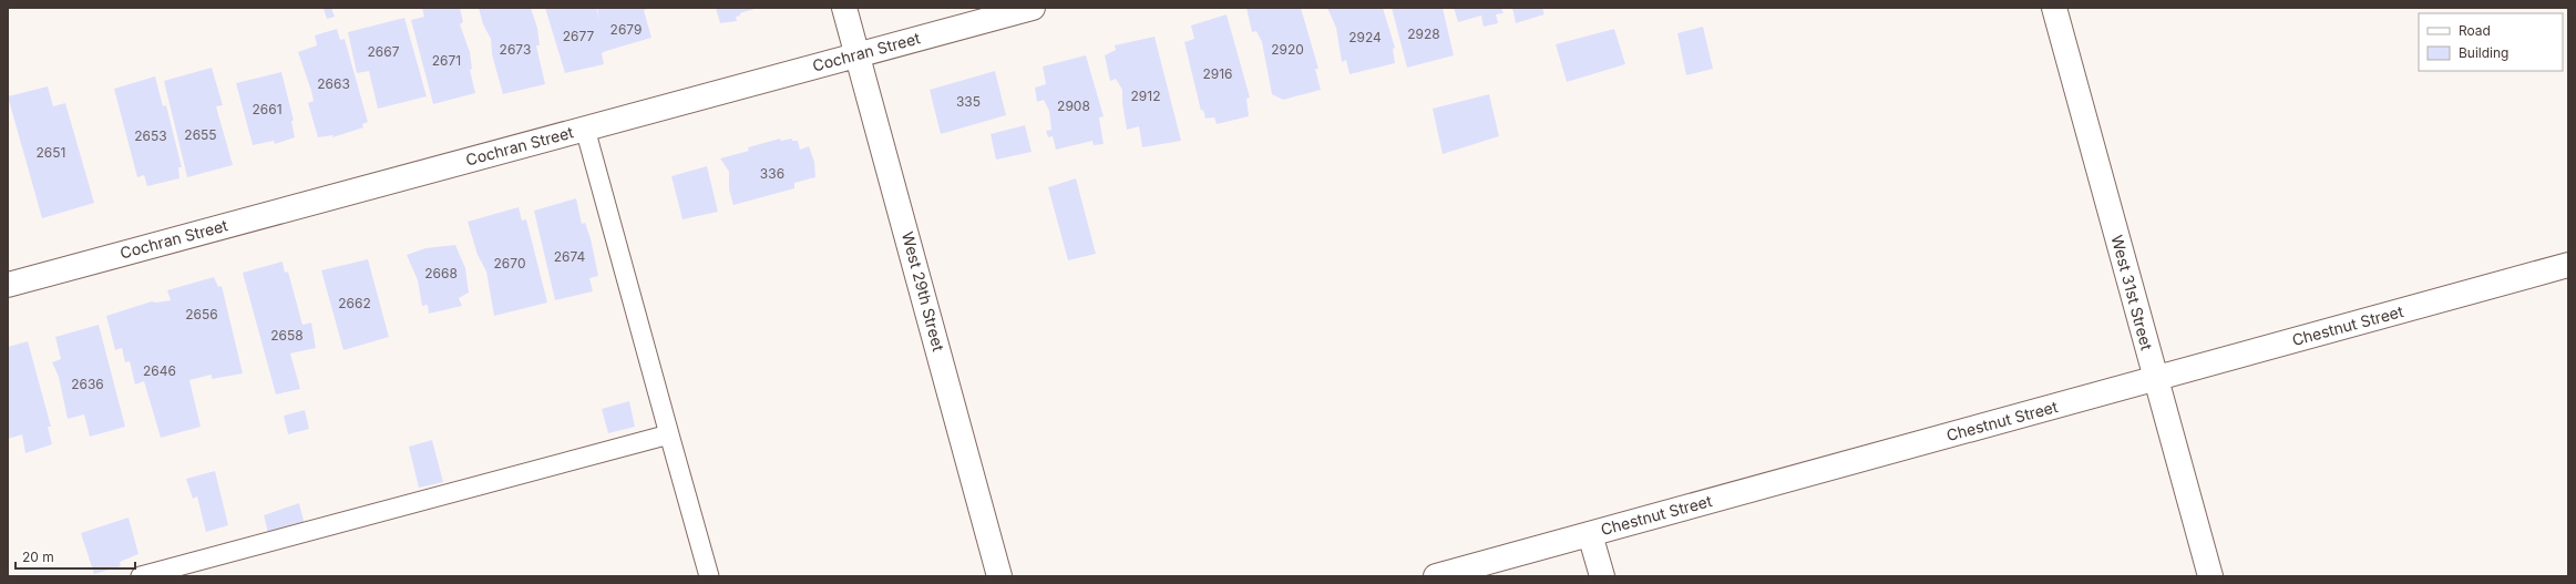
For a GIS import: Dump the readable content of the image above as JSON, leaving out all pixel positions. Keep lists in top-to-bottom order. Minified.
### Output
{"streets":{"street":["Cochran Street","West 29th Street","West 31st Street","Chestnut Street"]},"crossings":[["Cochran Street","West 29th Street"],["West 31st Street","Chestnut Street"]],"house_numbers":["2679","2928","2677","2924","2673","2920","2667","2671","2916","2663","2912","335","2908","2661","2655","2653","2651","336","2674","2670","2668","2662","2656","2658","2646","2636"],"legend":["Road","Building"],"scale_bar":"20 m"}
